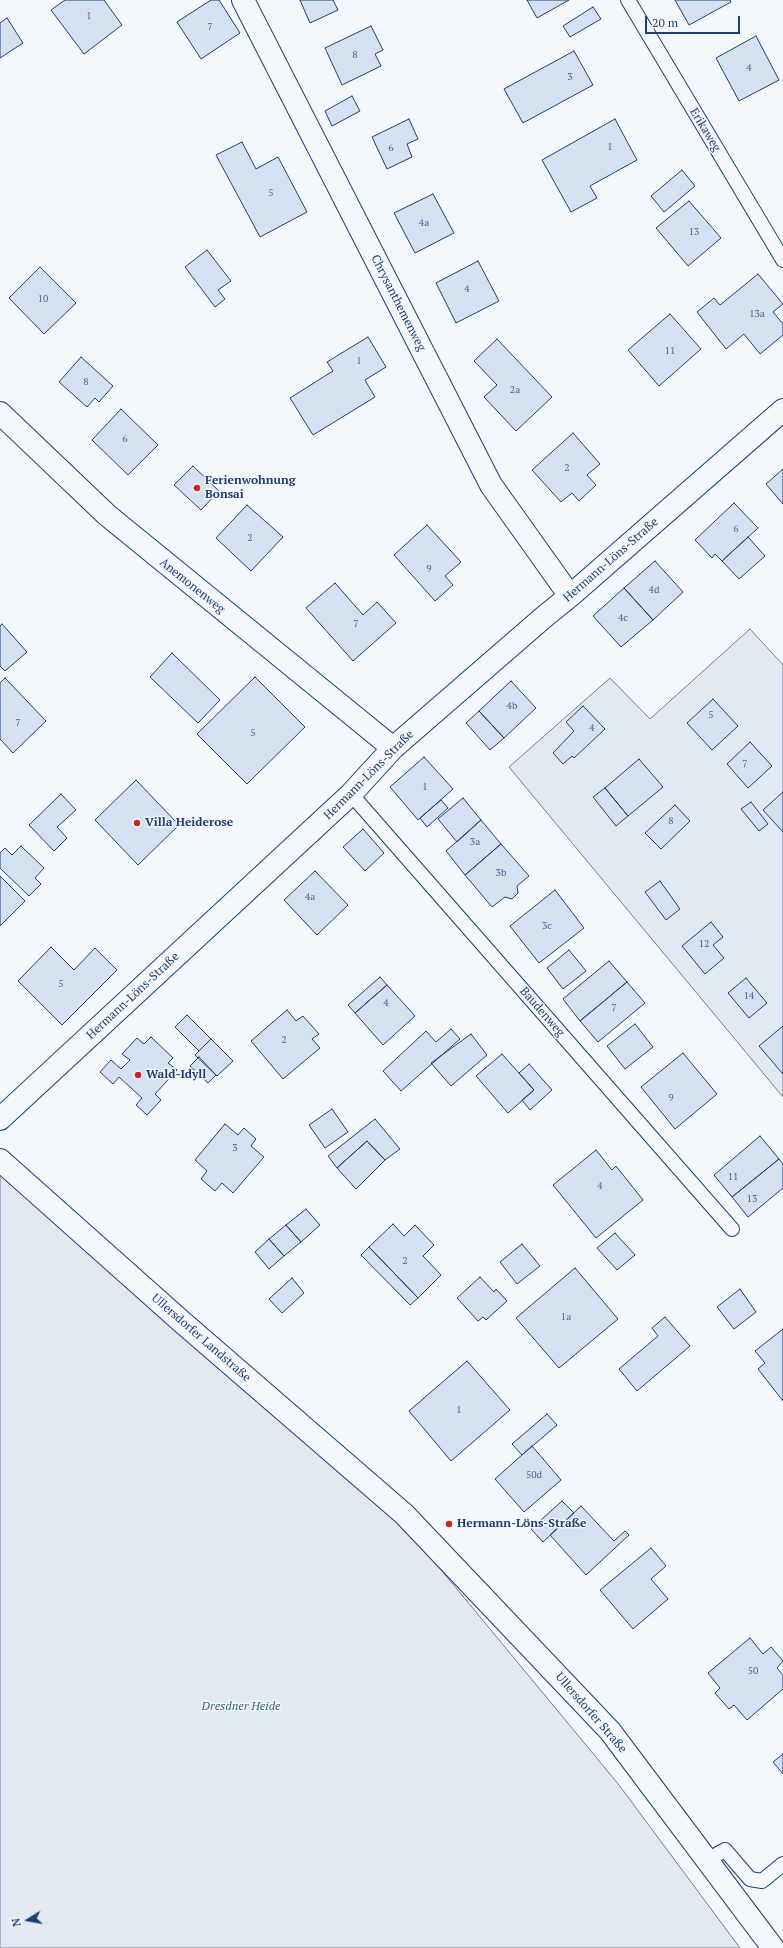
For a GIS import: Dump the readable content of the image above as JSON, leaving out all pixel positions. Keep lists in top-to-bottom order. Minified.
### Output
{"streets":{"street":["Chrysanthemenweg","Hermann-Löns-Straße","Anemonenweg","Ullersdorfer Landstraße","Ullersdorfer Straße"],"lane":["Erikaweg","Baudenweg"]},"crossings":[["Chrysanthemenweg","Hermann-Löns-Straße"],["Hermann-Löns-Straße","Anemonenweg"],["Hermann-Löns-Straße","Baudenweg"],["Ullersdorfer Landstraße","Ullersdorfer Straße"]],"parks":["Dresdner Heide"],"places":["Ferienwohnung Bonsai","Villa Heiderose","Wald-Idyll","Hermann-Löns-Straße"],"house_numbers":["1","7","8","4","3","1","6","5","4a","13","4","10","13a","11","1","8","2a","6","2","6","2","9","4d","4c","7","4b","5","7","4","5","7","1","8","3a","3b","4a","3c","12","5","14","4","7","2","9","3","11","4","13","2","1a","1","50d","50"],"scale_bar":"20 m","north":"left"}
